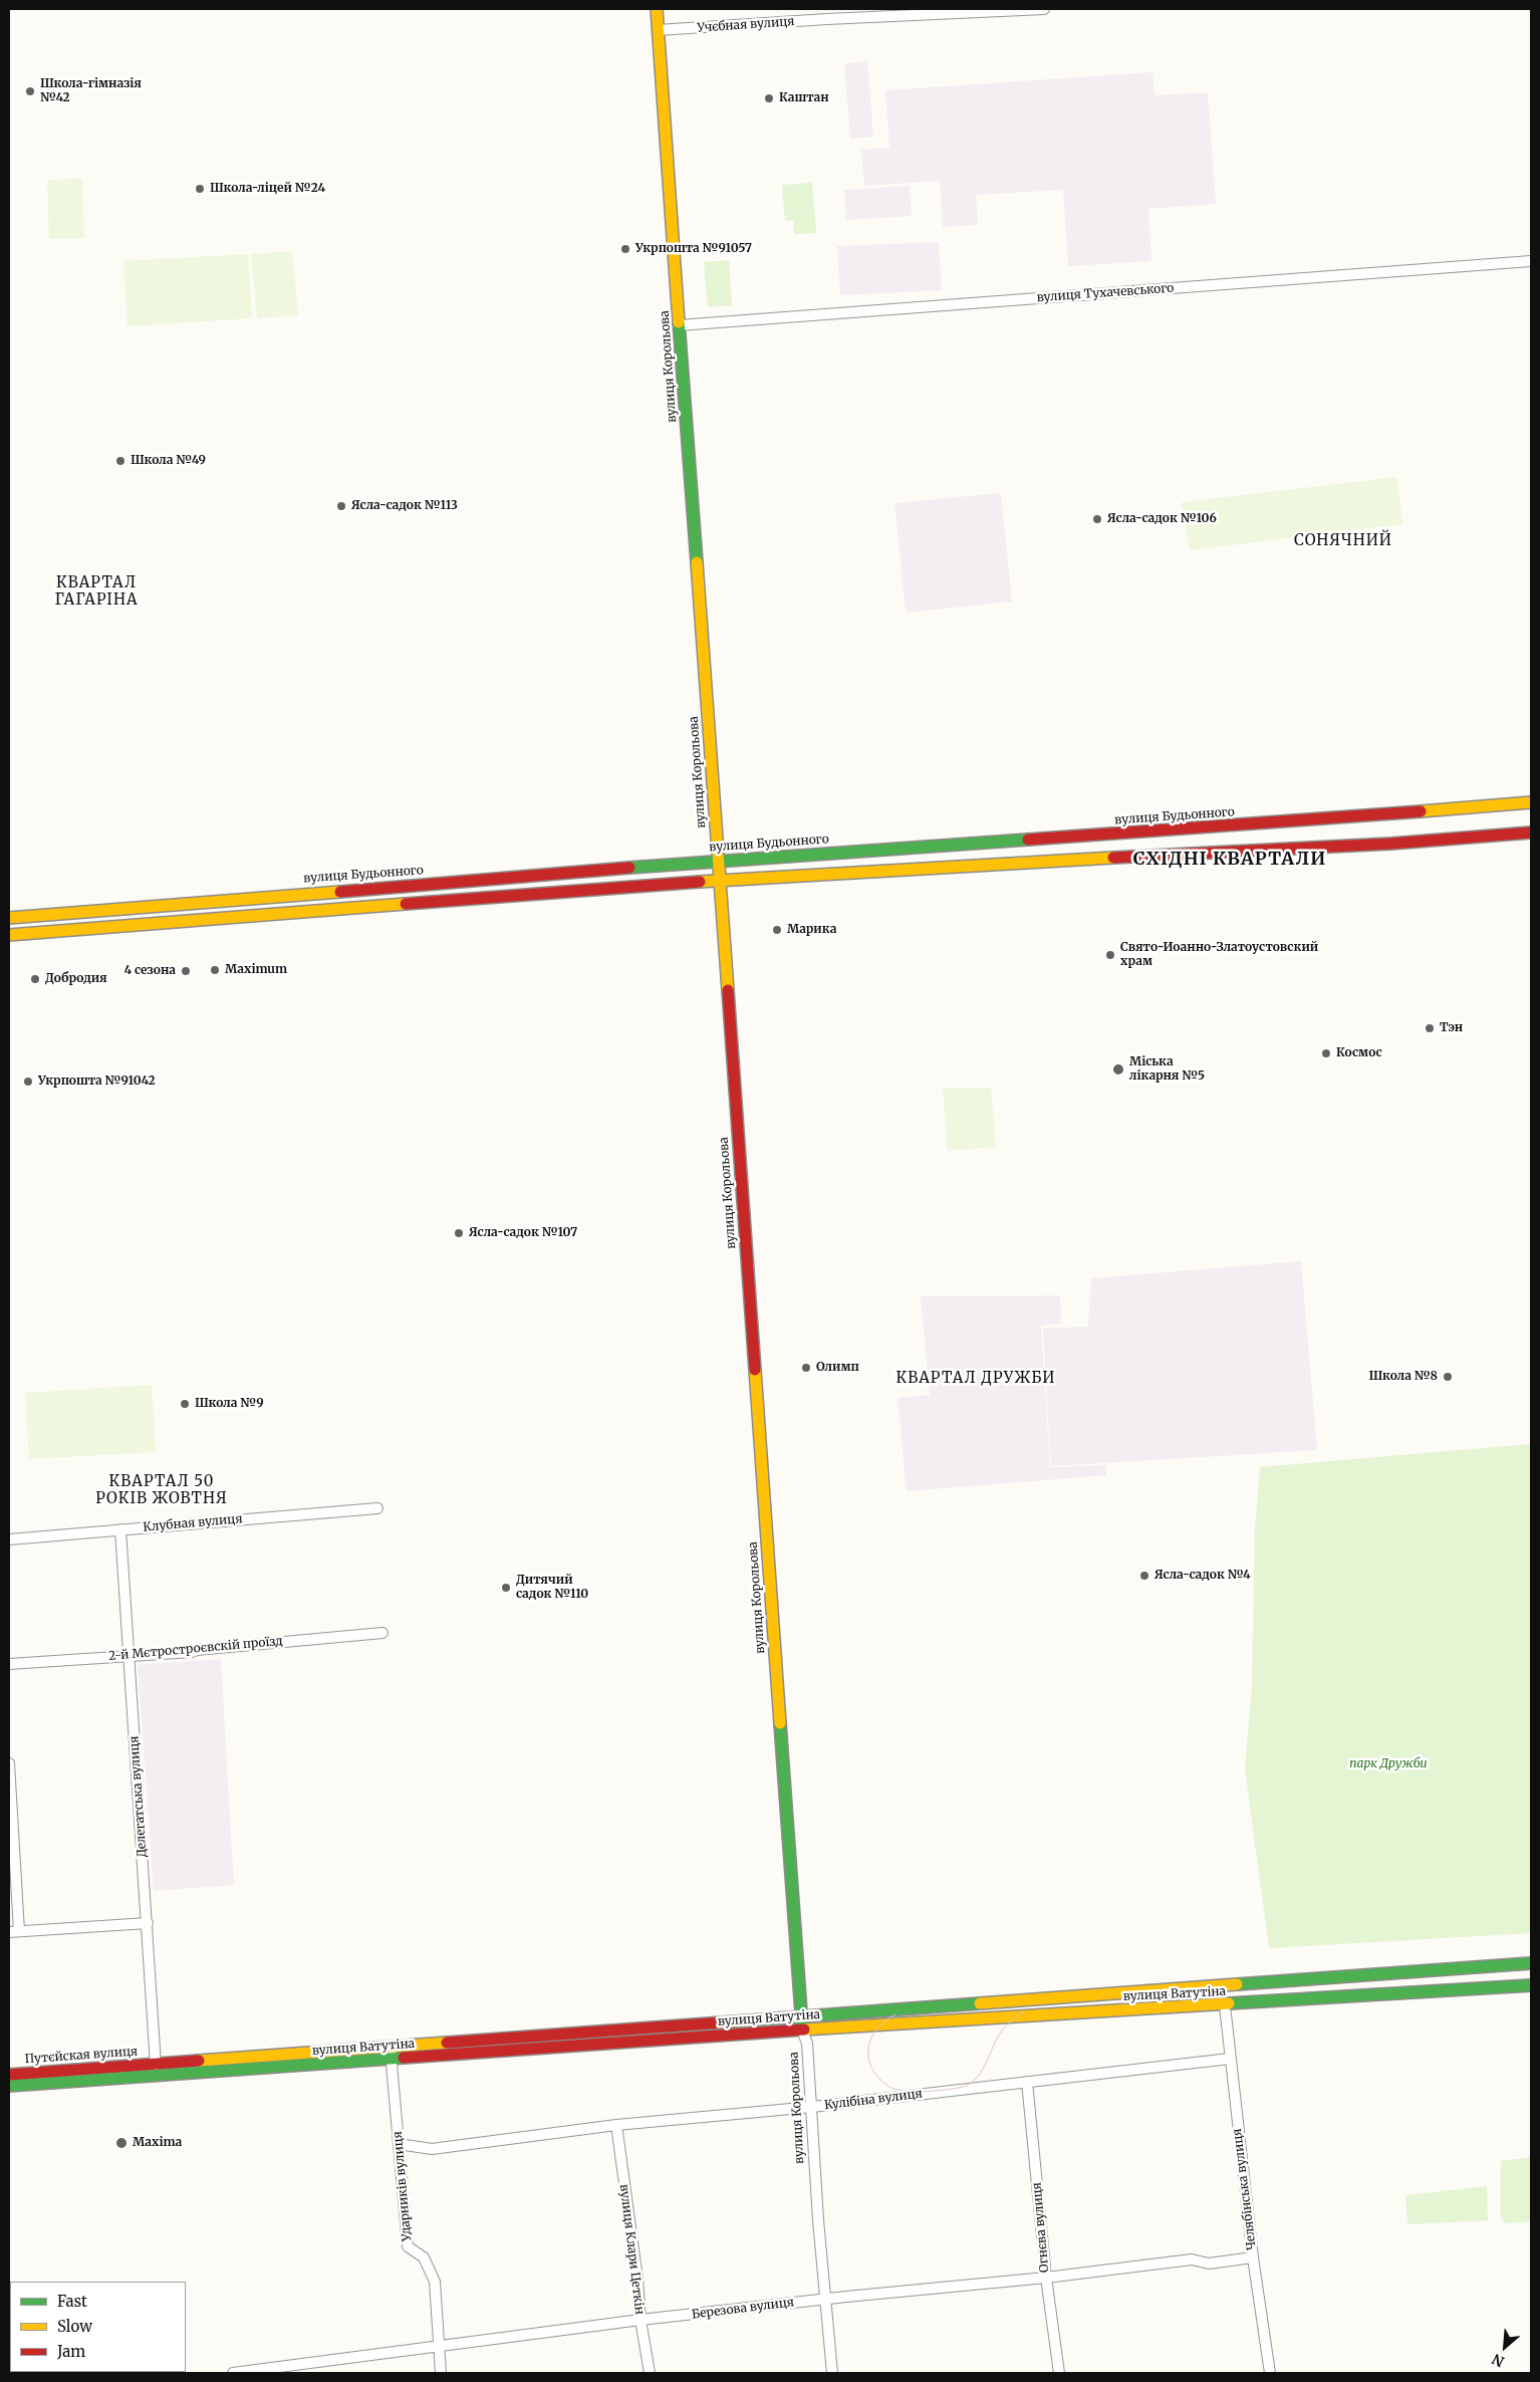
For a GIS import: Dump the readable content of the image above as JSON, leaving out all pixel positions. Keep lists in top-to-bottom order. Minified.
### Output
{"streets":{"main road":["вулиця Корольова","вулиця Будьонного","вулиця Ватутіна","Путєйская вулиця"],"street":["Учєбная вулиця","вулиця Тухачевського","Клубная вулиця","2-й Мєтростроєвскій проїзд","Делегатська вулиця","Кулібіна вулиця","Ударників вулиця","Челябінська вулиця","Огнєва вулиця","вулиця Клари Цеткін","Березова вулиця"]},"crossings":[["Учєбная вулиця","вулиця Корольова"],["вулиця Тухачевського","вулиця Корольова"],["вулиця Корольова","вулиця Будьонного"],["вулиця Корольова","вулиця Ватутіна"],["вулиця Корольова","Кулібіна вулиця"],["вулиця Корольова","Березова вулиця"],["Клубная вулиця","Делегатська вулиця"],["2-й Мєтростроєвскій проїзд","Делегатська вулиця"],["Делегатська вулиця","вулиця Ватутіна"],["Делегатська вулиця","Путєйская вулиця"],["вулиця Ватутіна","Путєйская вулиця"],["вулиця Ватутіна","Ударників вулиця"],["вулиця Ватутіна","Челябінська вулиця"],["Кулібіна вулиця","Ударників вулиця"],["Кулібіна вулиця","Челябінська вулиця"],["Кулібіна вулиця","Огнєва вулиця"],["Кулібіна вулиця","вулиця Клари Цеткін"],["Ударників вулиця","Березова вулиця"],["Челябінська вулиця","Березова вулиця"],["Огнєва вулиця","Березова вулиця"],["вулиця Клари Цеткін","Березова вулиця"]],"districts":["СОНЯЧНИЙ","КВАРТАЛ ГАГАРІНА","СХІДНІ КВАРТАЛИ","КВАРТАЛ ДРУЖБИ","КВАРТАЛ 50 РОКІВ ЖОВТНЯ"],"parks":["парк Дружби"],"places":["Школа-гімназія №42","Каштан","Школа-ліцей №24","Укрпошта №91057","Школа №49","Ясла-садок №113","Ясла-садок №106","Марика","Свято-Иоанно-Златоустовский храм","Maximum","4 сезона","Добродия","Тэн","Космос","Міська лікарня №5","Укрпошта №91042","Ясла-садок №107","Олимп","Школа №8","Школа №9","Ясла-садок №4","Дитячий садок №110","Maxima"],"legend":["Fast","Slow","Jam"],"north":"bottom left"}
